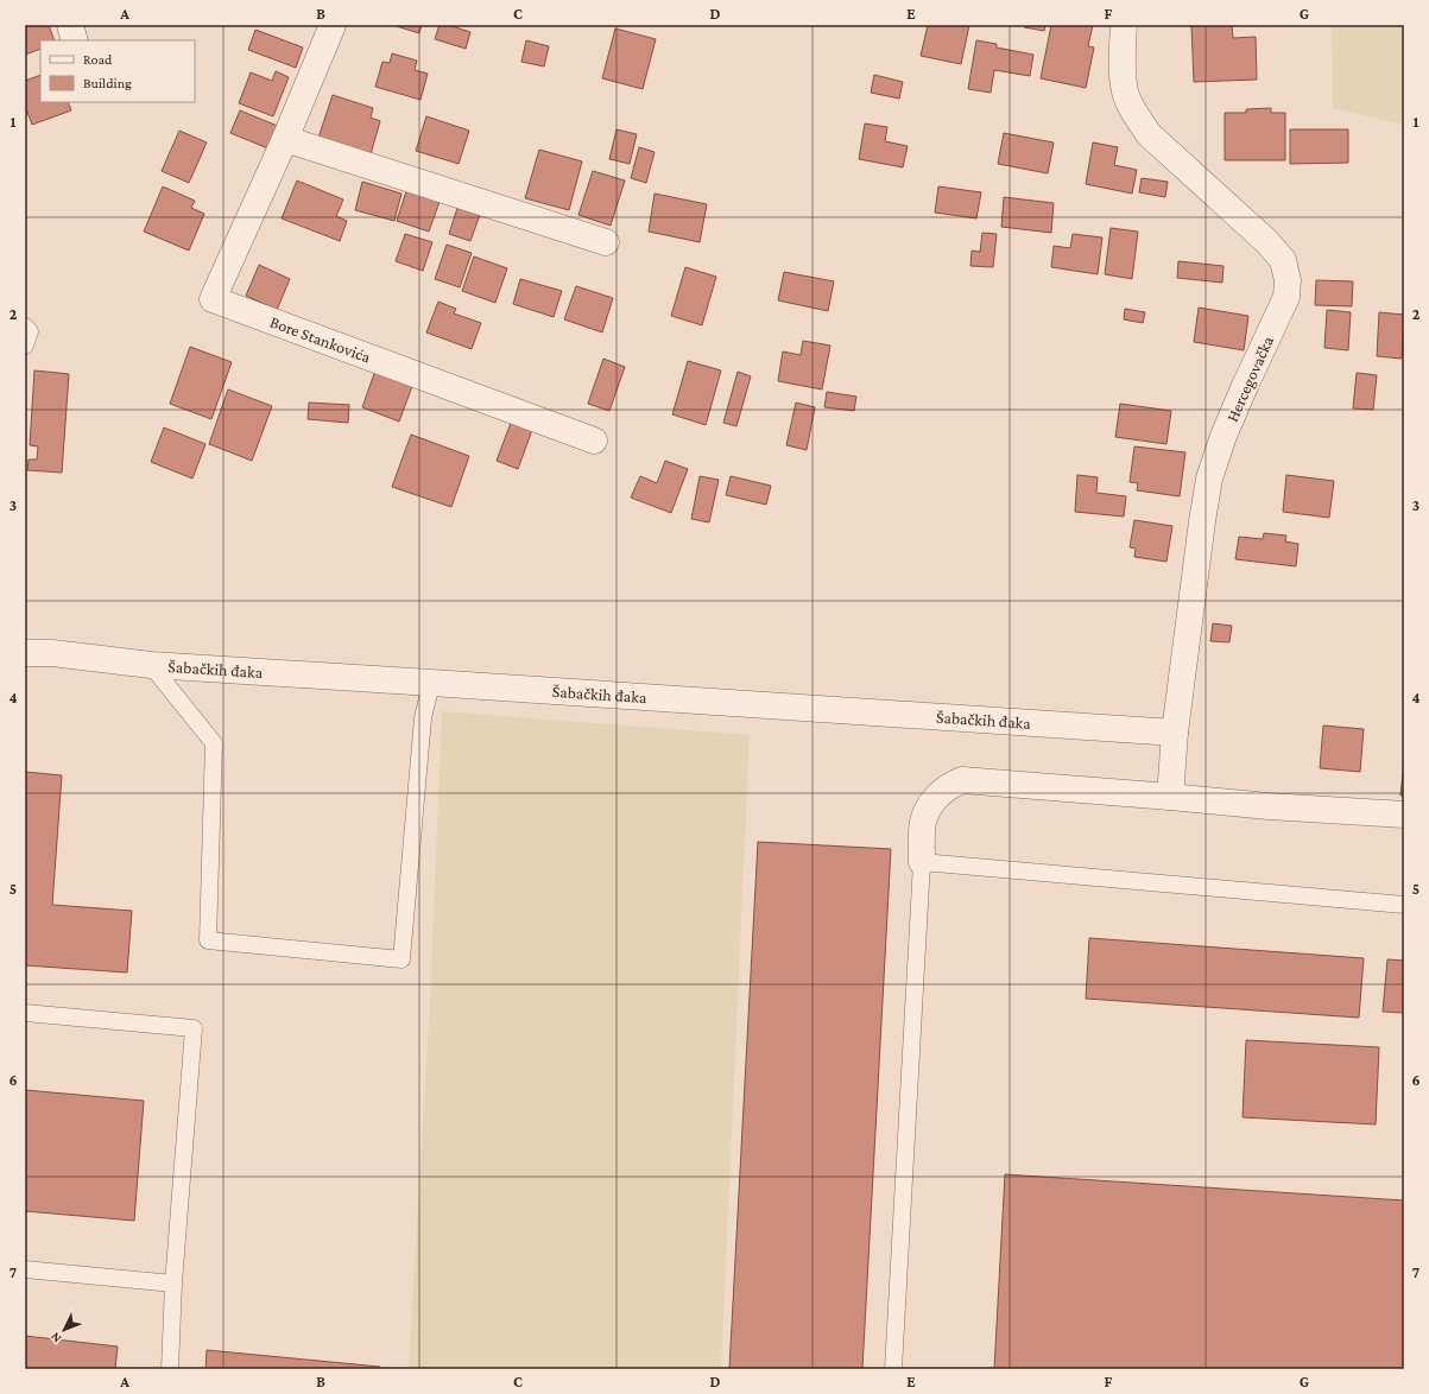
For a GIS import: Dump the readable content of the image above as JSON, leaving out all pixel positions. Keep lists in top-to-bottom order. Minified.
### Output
{"streets":{"street":["Bore Stankovića","Hercegovačka","Šabačkih đaka"]},"crossings":[["Hercegovačka","Šabačkih đaka"]],"legend":["Road","Building"],"north":"bottom left","grid":{"columns":["A","B","C","D","E","F","G"],"rows":["1","2","3","4","5","6","7"]}}
